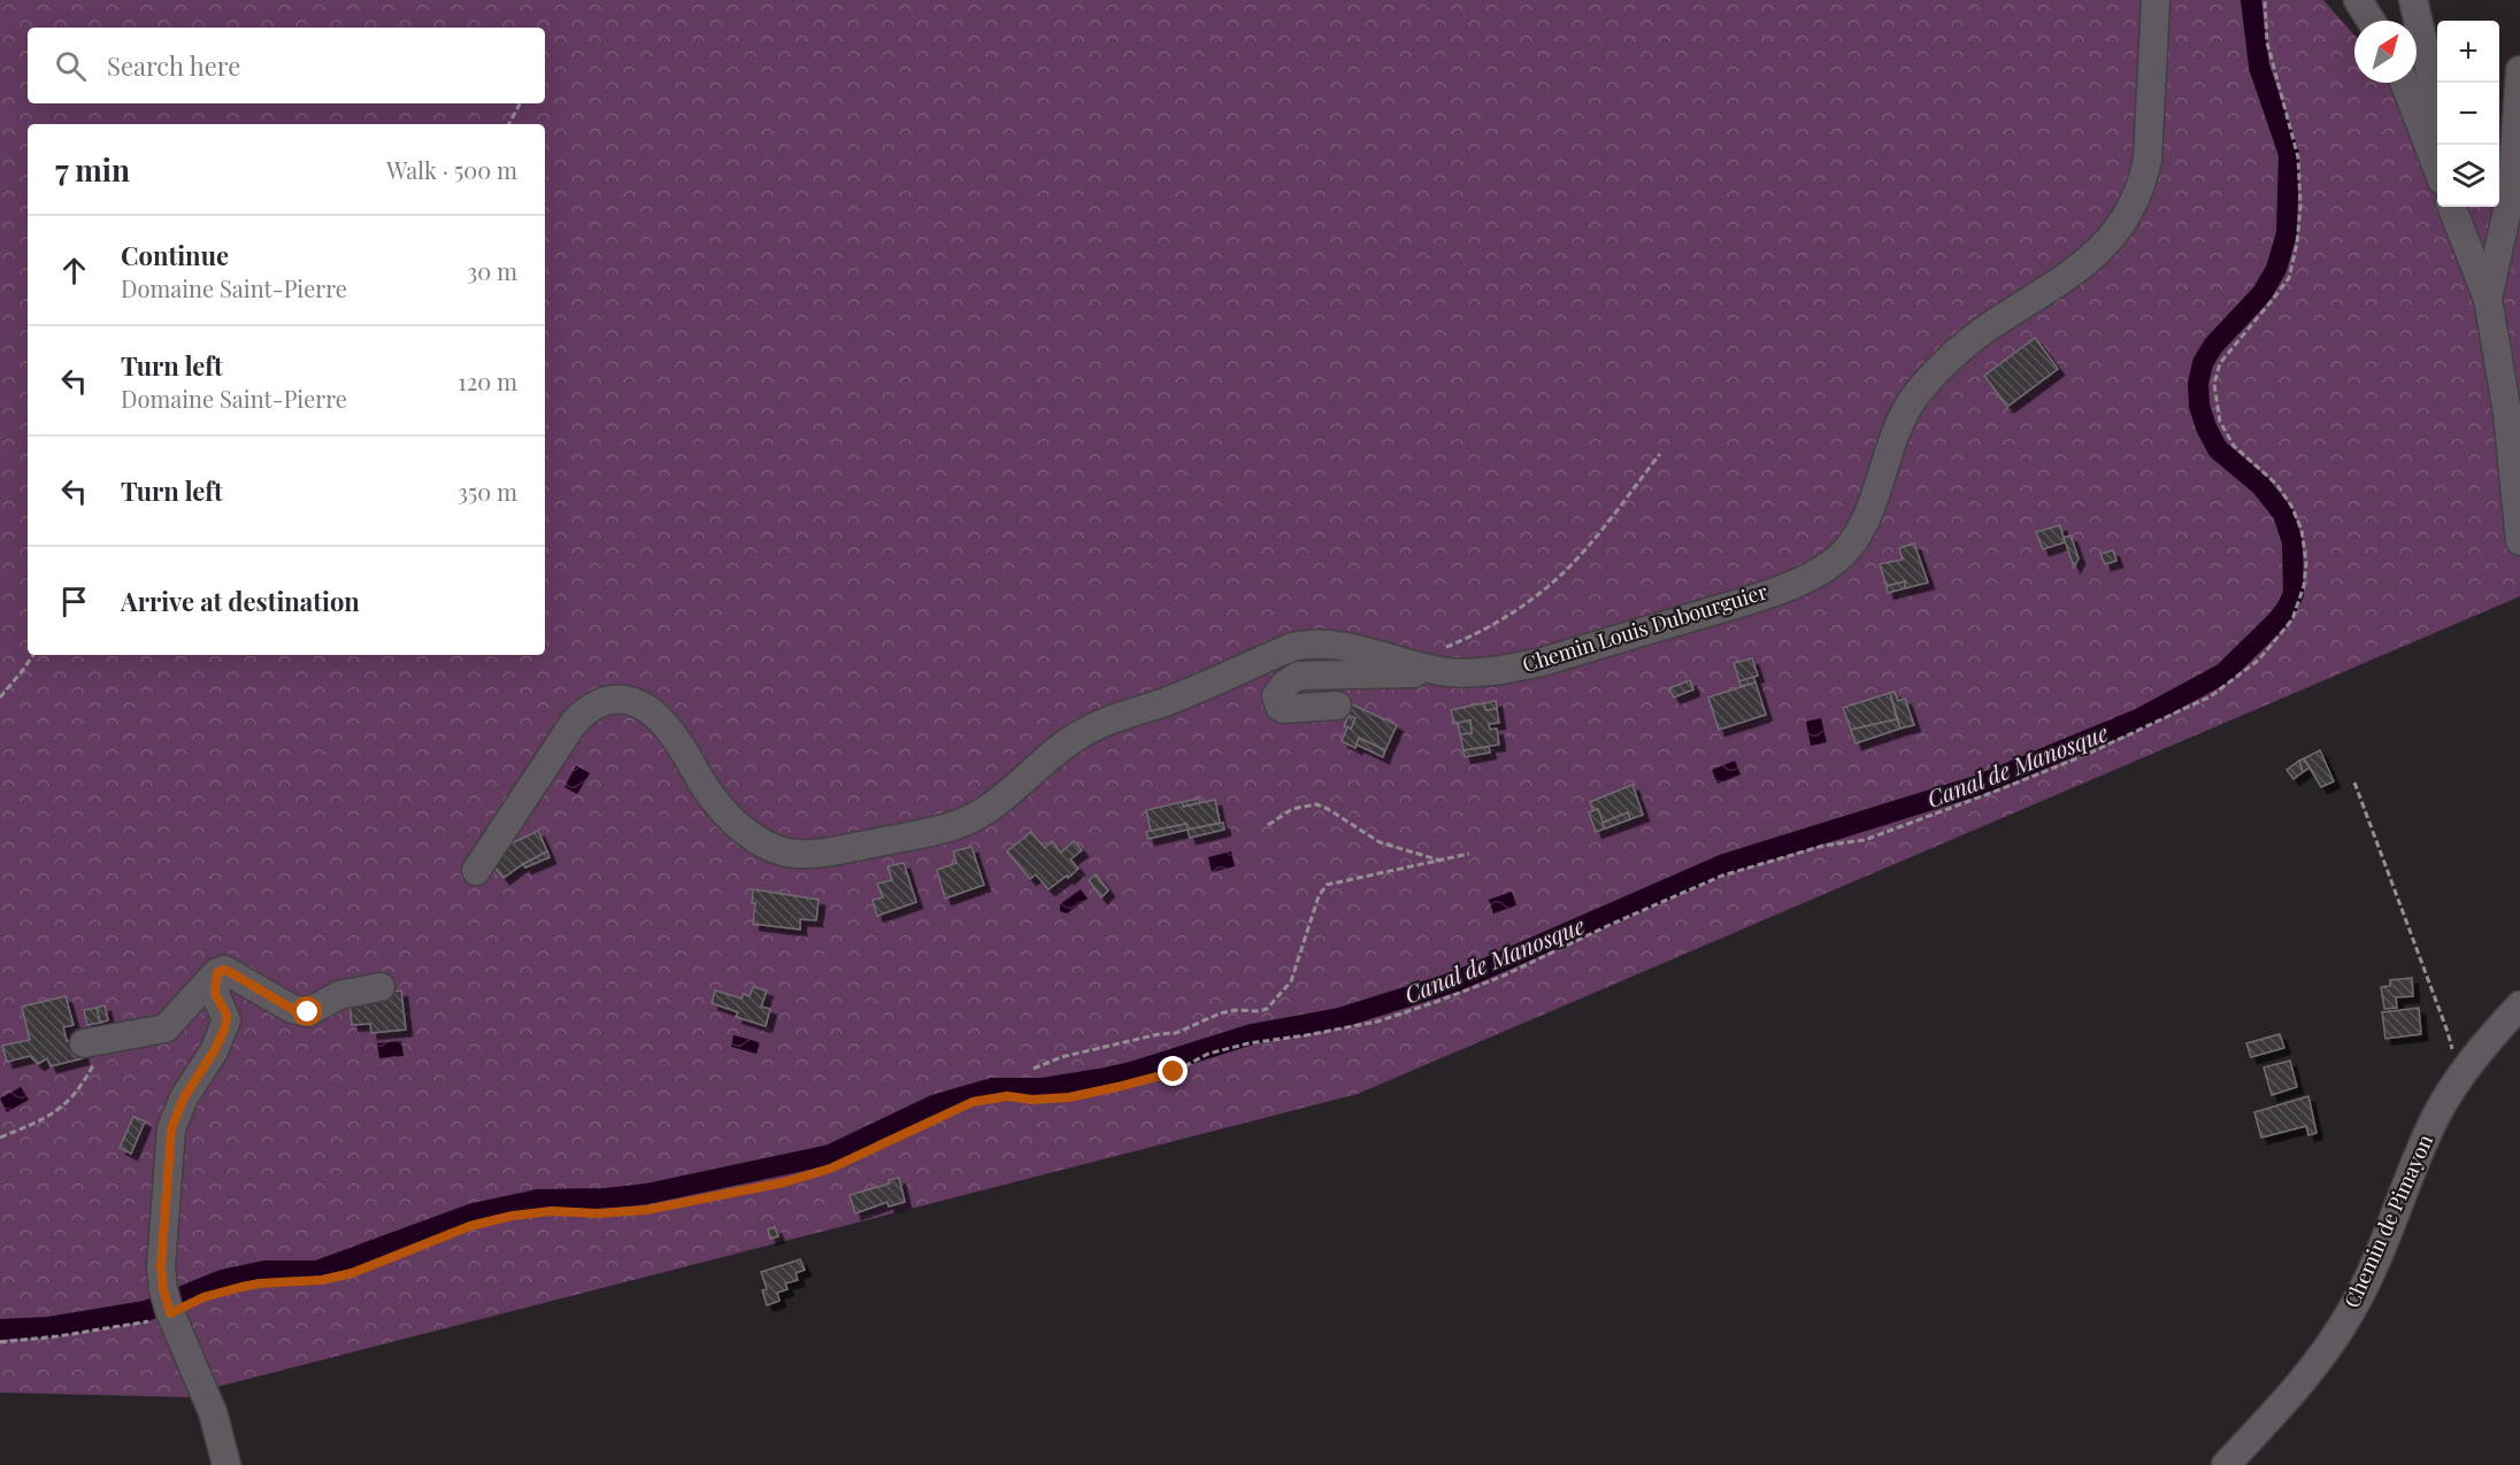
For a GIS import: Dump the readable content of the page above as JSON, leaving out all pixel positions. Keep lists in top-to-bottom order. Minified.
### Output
{"streets":{"street":["Chemin Louis Dubourguier","Chemin de Pimayon"]},"water":["Canal de Manosque"],"north":"top right","page":{"map_buttons":["+","−"],"search":"Search here","heading":["7 min","Walk · 500 m"],"list":[["Continue","Domaine Saint-Pierre","30 m"],["Turn left","Domaine Saint-Pierre","120 m"],["Turn left","350 m"],"Arrive at destination"]}}
